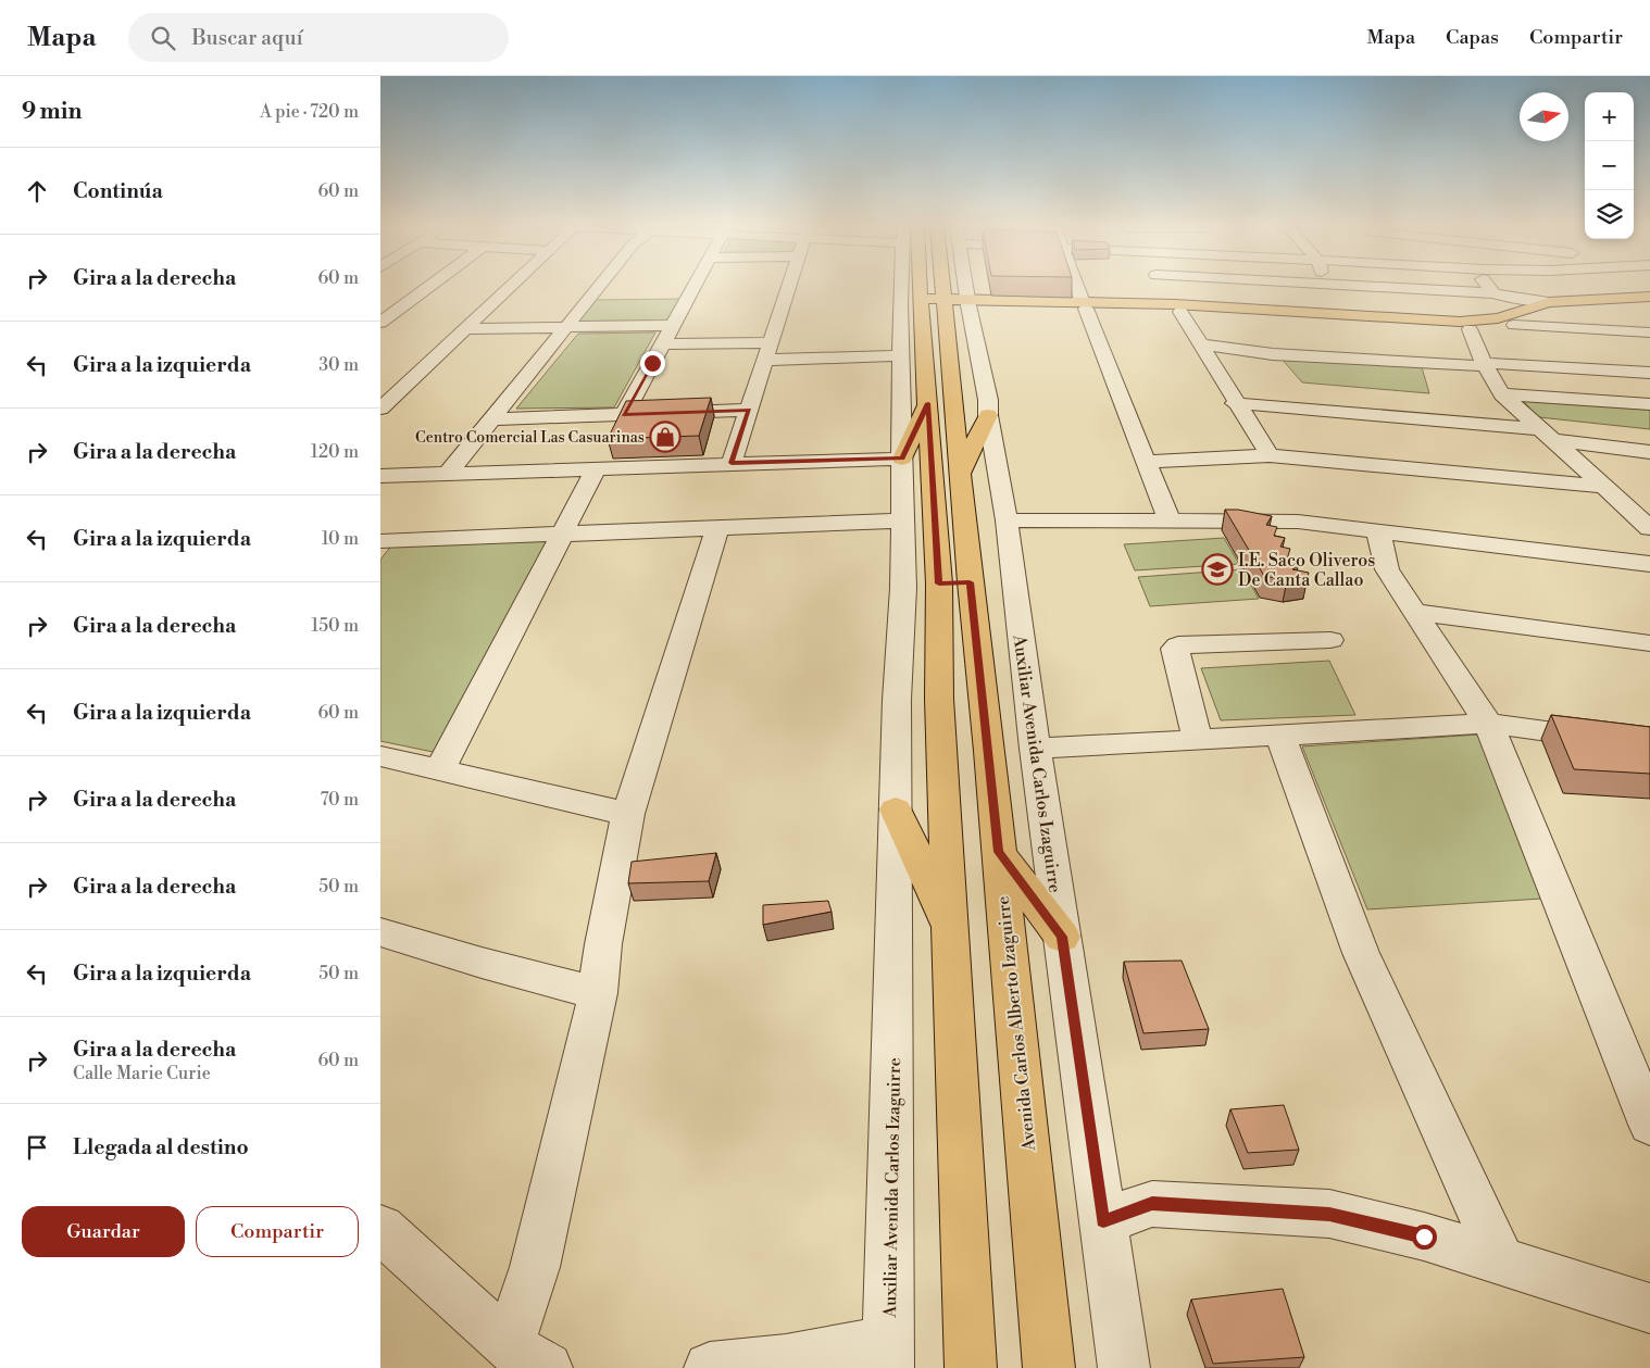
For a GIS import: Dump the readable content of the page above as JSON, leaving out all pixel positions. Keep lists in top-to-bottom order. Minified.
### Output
{"streets":{"main road":["Avenida Carlos Alberto Izaguirre"],"street":["Auxiliar Avenida Carlos Izaguirre"]},"crossings":[["Auxiliar Avenida Carlos Izaguirre","Avenida Carlos Alberto Izaguirre"]],"places":{"shop":["Centro Comercial Las Casuarinas"],"school or university":["I.E. Saco Oliveros De Canta Callao"]},"north":"right","page":{"header":"Mapa","search":"Buscar aquí","nav":["Mapa","Capas","Compartir"],"heading":["9 min","A pie · 720 m"],"map_buttons":["+","−"],"list":[["Continúa","60 m"],["Gira a la derecha","60 m"],["Gira a la izquierda","30 m"],["Gira a la derecha","120 m"],["Gira a la izquierda","10 m"],["Gira a la derecha","150 m"],["Gira a la izquierda","60 m"],["Gira a la derecha","70 m"],["Gira a la derecha","50 m"],["Gira a la izquierda","50 m"],["Gira a la derecha","Calle Marie Curie","60 m"],"Llegada al destino"],"buttons":["Guardar","Compartir"]}}
